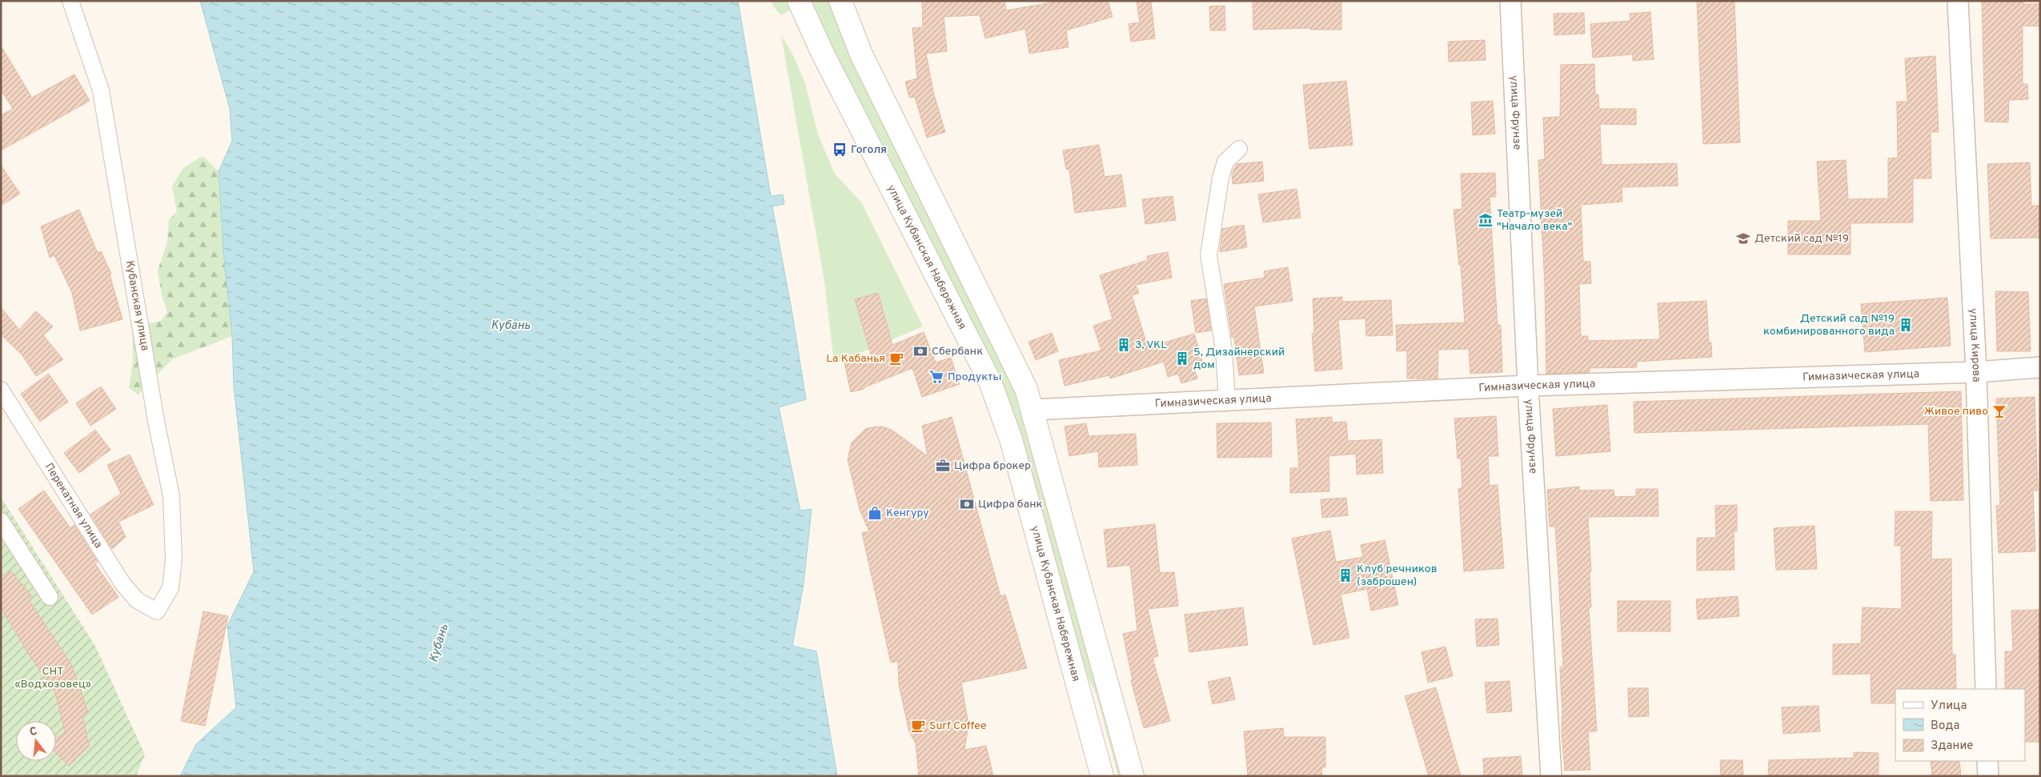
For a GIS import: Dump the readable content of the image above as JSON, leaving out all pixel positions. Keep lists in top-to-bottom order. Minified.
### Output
{"streets":{"main road":["улица Кубанская Набережная"],"street":["улица Фрунзе","Кубанская улица","улица Кирова","Гимназическая улица","Перекатная улица"]},"crossings":[["улица Фрунзе","Гимназическая улица"],["Кубанская улица","Перекатная улица"],["улица Кирова","Гимназическая улица"]],"water":["Кубань"],"parks":["СНТ «Водхозовец»"],"places":{"bus stop":["Гоголя"],"museum":["Театр-музей \"Начало века\""],"school or university":["Детский сад №19"],"building":["Детский сад №19 комбинированного вида","3, VKL","5, Дизайнерский дом","Клуб речников (заброшен)"],"bank":["Сбербанк","Цифра банк"],"cafe":["La Кабанья","Surf Coffee"],"supermarket":["Продукты"],"bar":["Живое пиво"],"office":["Цифра брокер"],"shop":["Кенгуру"]},"legend":["Улица","Вода","Здание"],"north":"top"}
